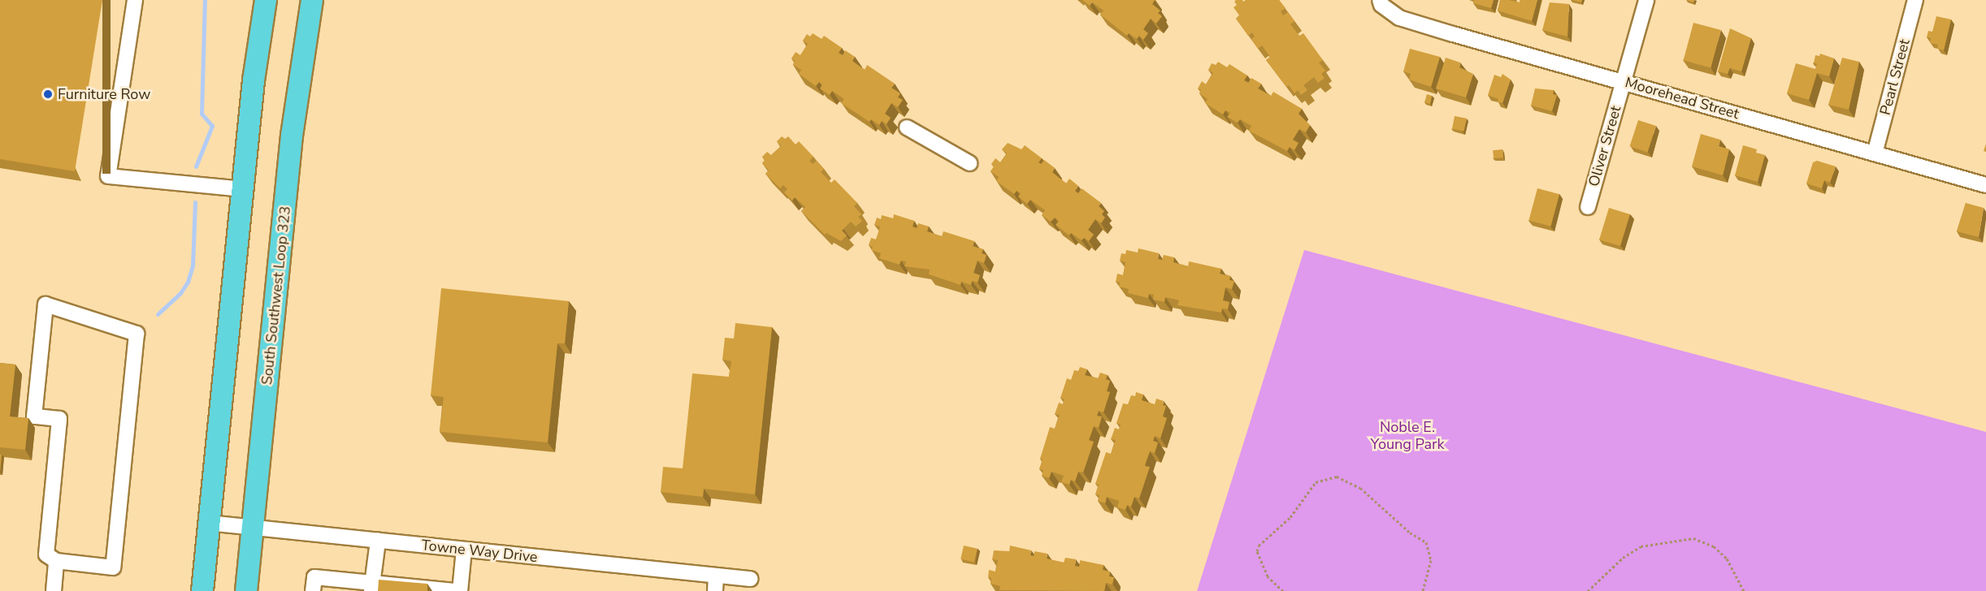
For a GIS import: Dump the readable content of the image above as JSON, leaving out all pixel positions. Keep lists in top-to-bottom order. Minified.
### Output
{"streets":{"highway":["South Southwest Loop 323"],"street":["Pearl Street","Moorehead Street","Oliver Street","Towne Way Drive"]},"crossings":[["Pearl Street","Moorehead Street"],["Moorehead Street","Oliver Street"],["South Southwest Loop 323","Towne Way Drive"]],"parks":["Noble E. Young Park"],"places":["Furniture Row"]}
